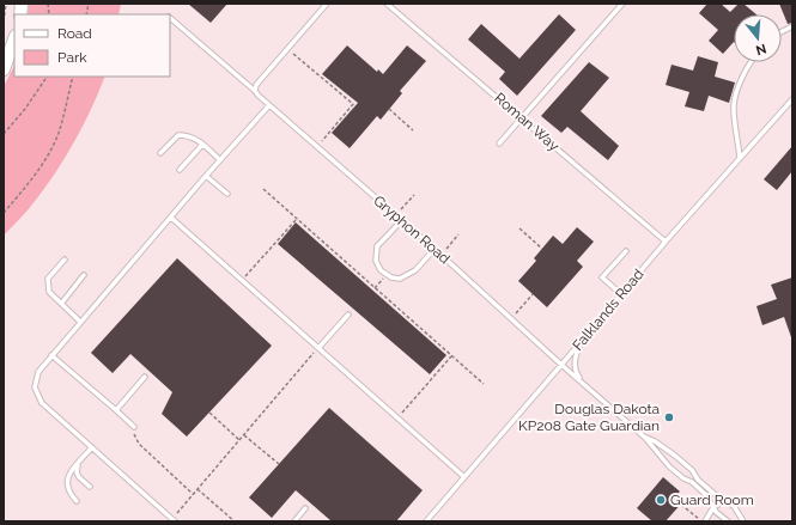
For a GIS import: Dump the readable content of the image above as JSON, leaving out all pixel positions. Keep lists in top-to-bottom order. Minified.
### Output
{"streets":{"lane":["Roman Way","Gryphon Road","Falklands Road"]},"crossings":[["Roman Way","Falklands Road"],["Gryphon Road","Falklands Road"]],"places":["Douglas Dakota KP208 Gate Guardian","Guard Room"],"legend":["Road","Park"],"north":"bottom"}
